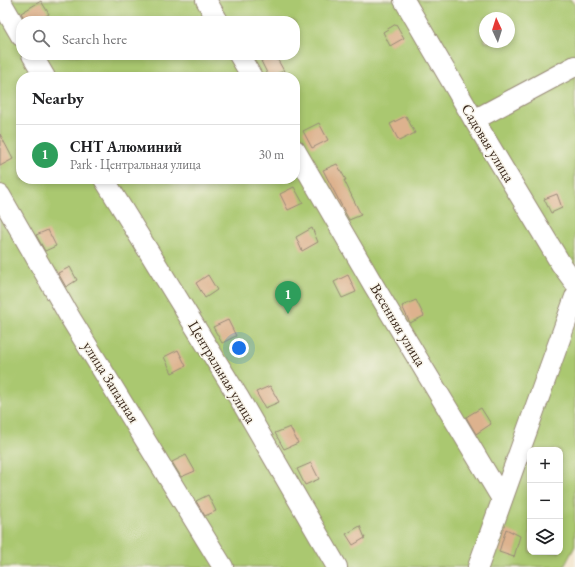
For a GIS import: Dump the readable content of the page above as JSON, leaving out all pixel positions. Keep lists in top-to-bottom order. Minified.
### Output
{"streets":{"street":["Садовая улица","Весенняя улица","Центральная улица","улица Западная"]},"north":"top","page":{"search":"Search here","heading":"Nearby","list":[{"mark":"1","name":"СНТ Алюминий","note":"Park · Центральная улица","value":"30 m"}],"pins":"1","map_buttons":["+","−"]}}
